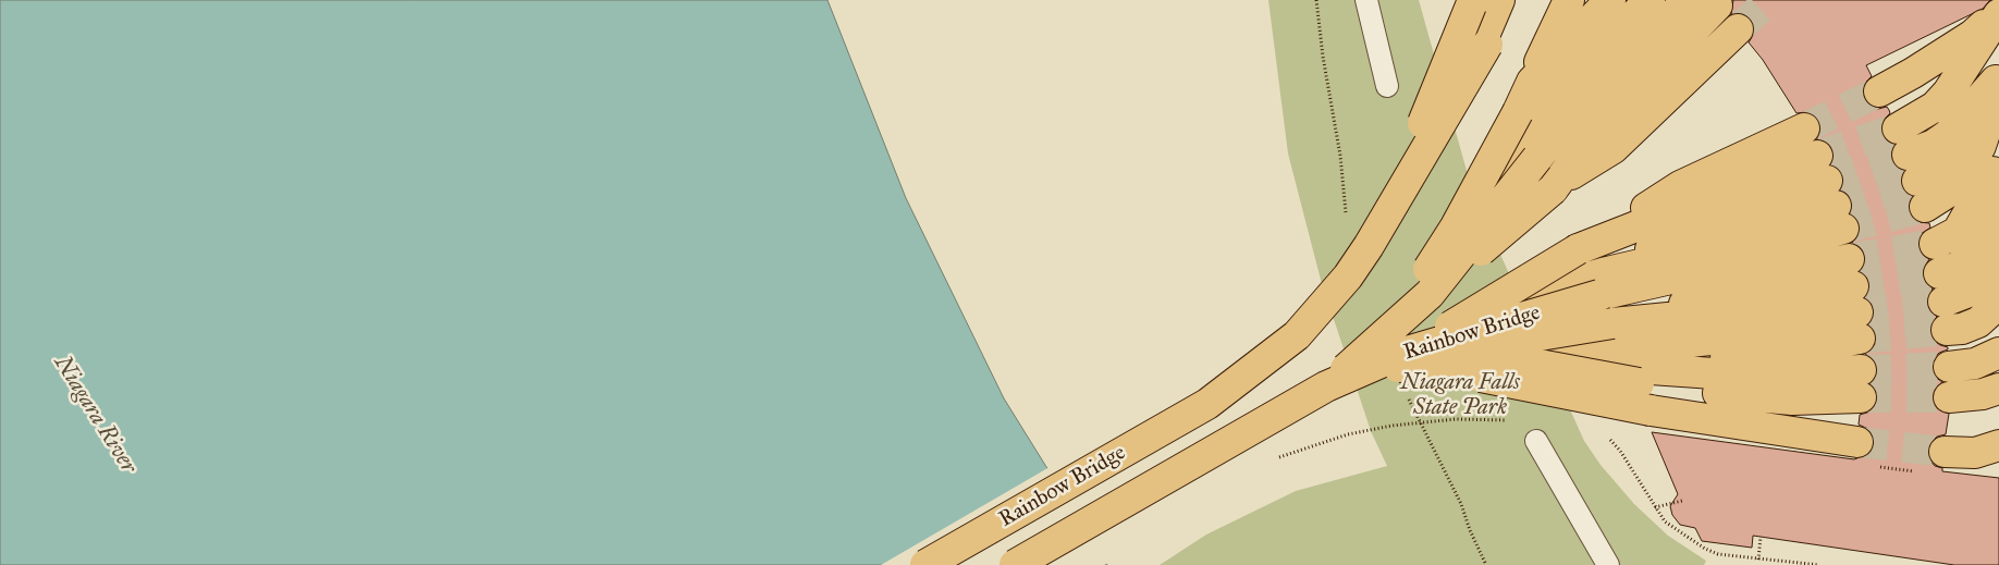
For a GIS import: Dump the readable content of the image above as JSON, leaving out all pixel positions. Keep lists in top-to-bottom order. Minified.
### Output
{"streets":{"highway":["Rainbow Bridge"]},"water":["Niagara River"],"parks":["Niagara Falls State Park"]}
